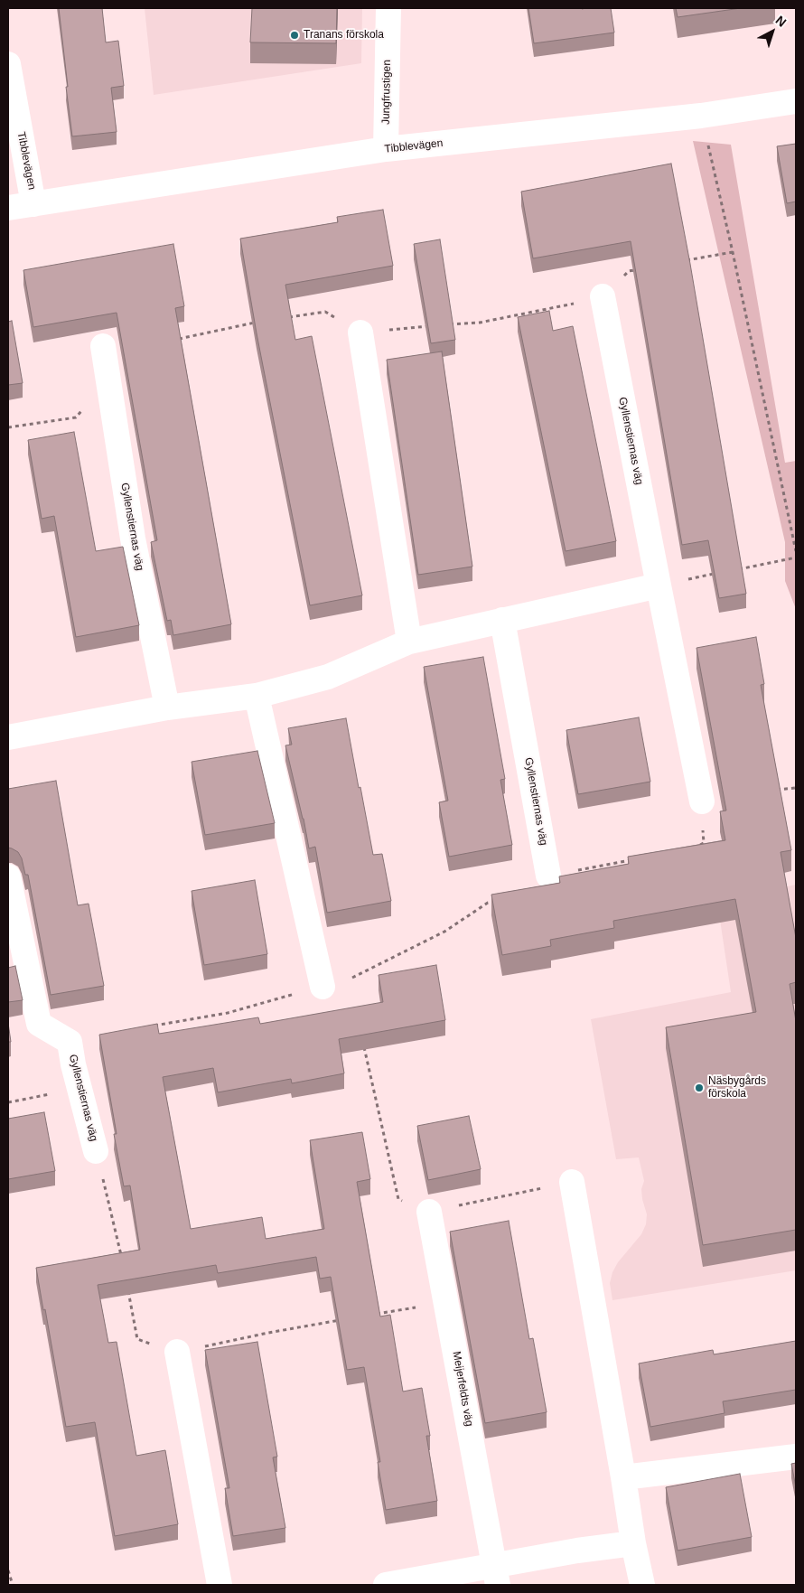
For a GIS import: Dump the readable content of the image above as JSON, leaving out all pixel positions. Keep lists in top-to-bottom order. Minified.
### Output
{"streets":{"street":["Jungfrustigen","Tibblevägen","Gyllenstiernas väg","Meijerfeldts väg"]},"crossings":[["Jungfrustigen","Tibblevägen"]],"places":["Tranans förskola","Näsbygårds förskola"],"north":"top right"}
